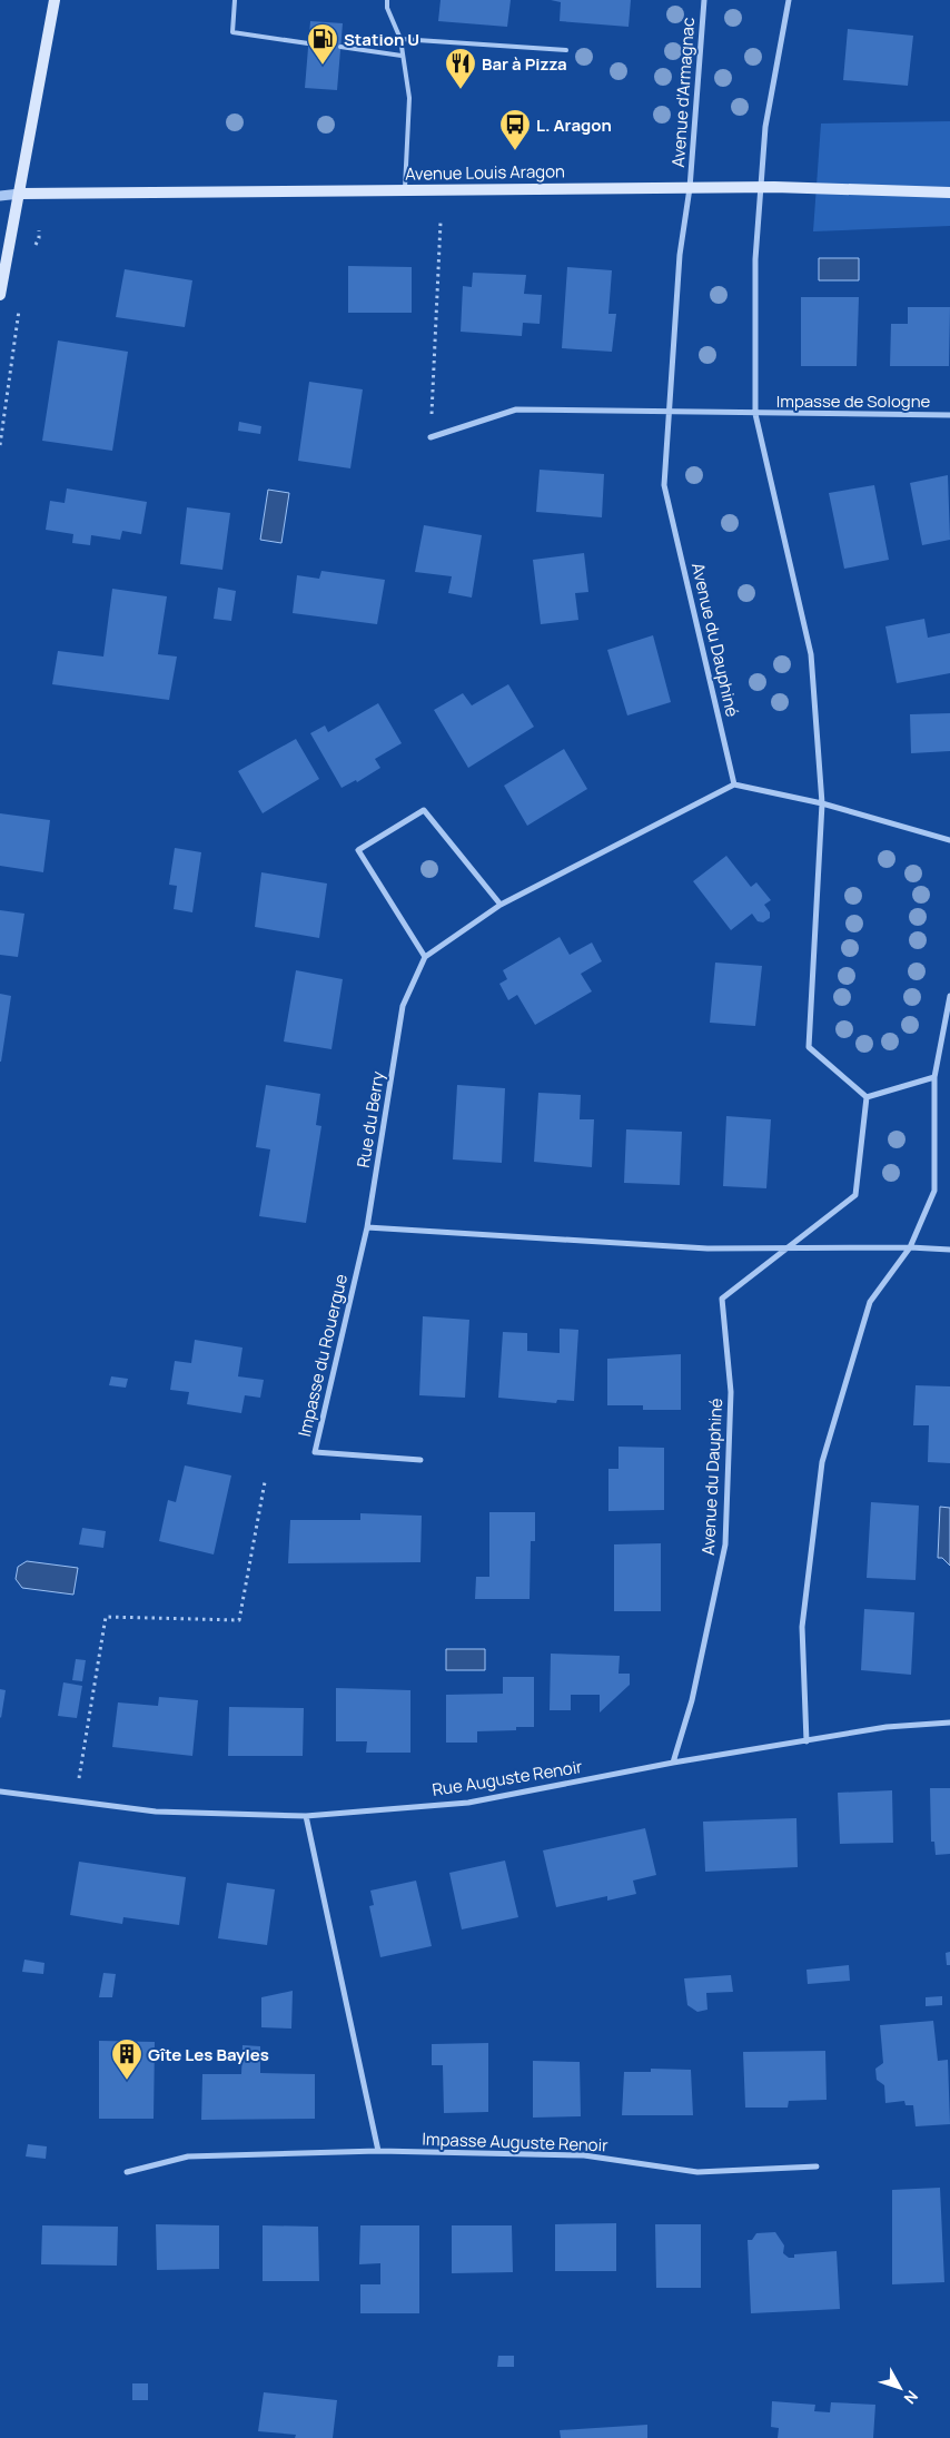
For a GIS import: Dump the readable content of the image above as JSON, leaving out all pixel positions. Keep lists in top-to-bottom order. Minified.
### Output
{"streets":{"main road":["Avenue Louis Aragon"],"street":["Avenue d'Armagnac","Impasse de Sologne","Avenue du Dauphiné","Rue du Berry","Impasse du Rouergue","Rue Auguste Renoir","Impasse Auguste Renoir"]},"crossings":[["Avenue d'Armagnac","Avenue Louis Aragon"],["Avenue d'Armagnac","Avenue du Dauphiné"],["Avenue Louis Aragon","Avenue du Dauphiné"],["Avenue du Dauphiné","Rue Auguste Renoir"],["Rue du Berry","Impasse du Rouergue"]],"places":{"fuel station":["Station U"],"restaurant":["Bar à Pizza"],"bus stop":["L. Aragon"],"building":["Gîte Les Bayles"]},"north":"bottom right"}
